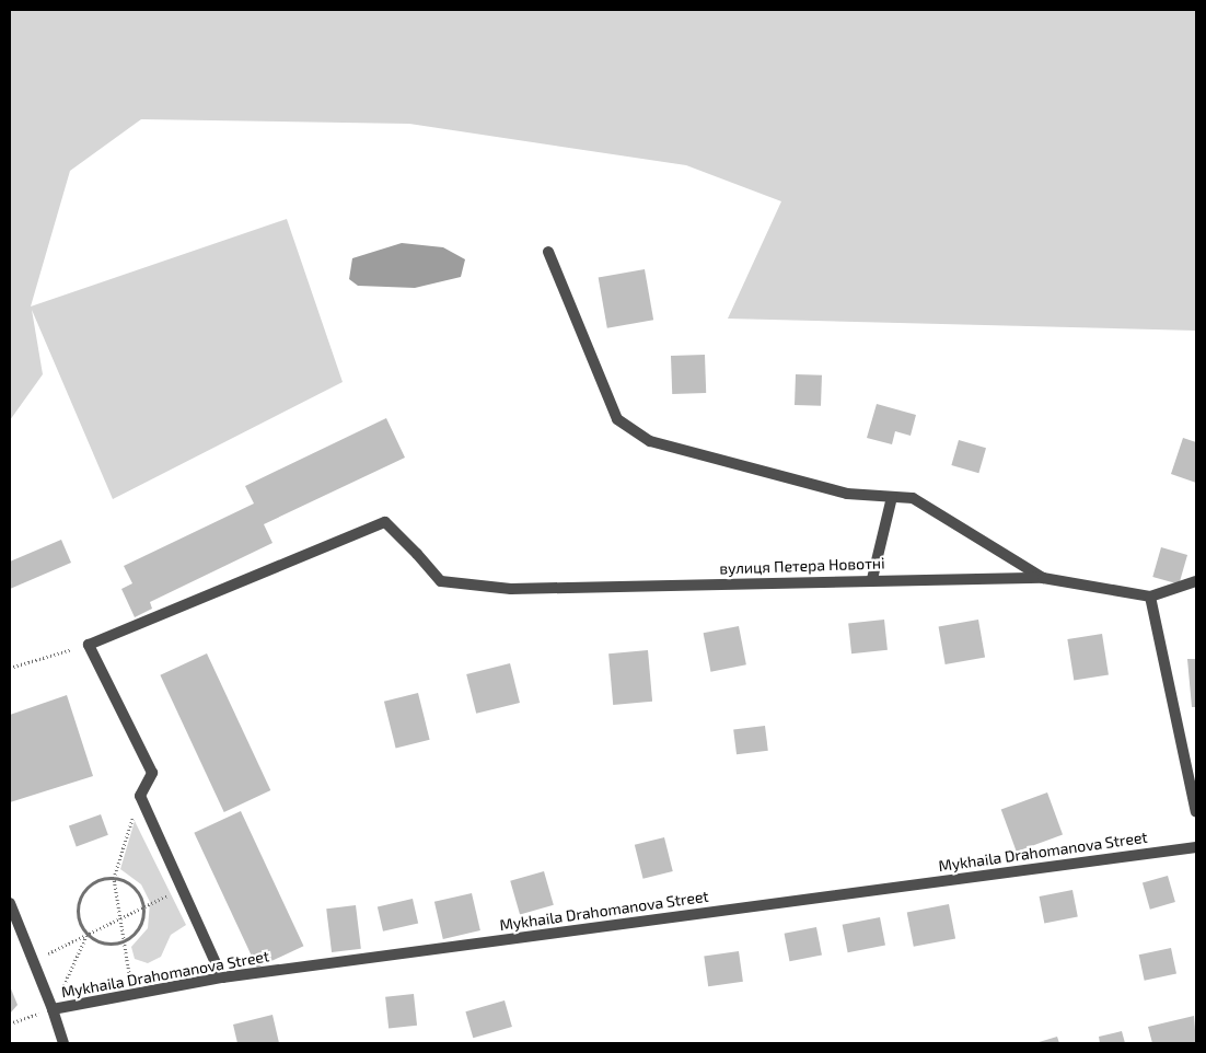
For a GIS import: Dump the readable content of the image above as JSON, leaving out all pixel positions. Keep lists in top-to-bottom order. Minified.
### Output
{"streets":{"street":["вулиця Петера Новотні","Mykhaila Drahomanova Street"]}}
